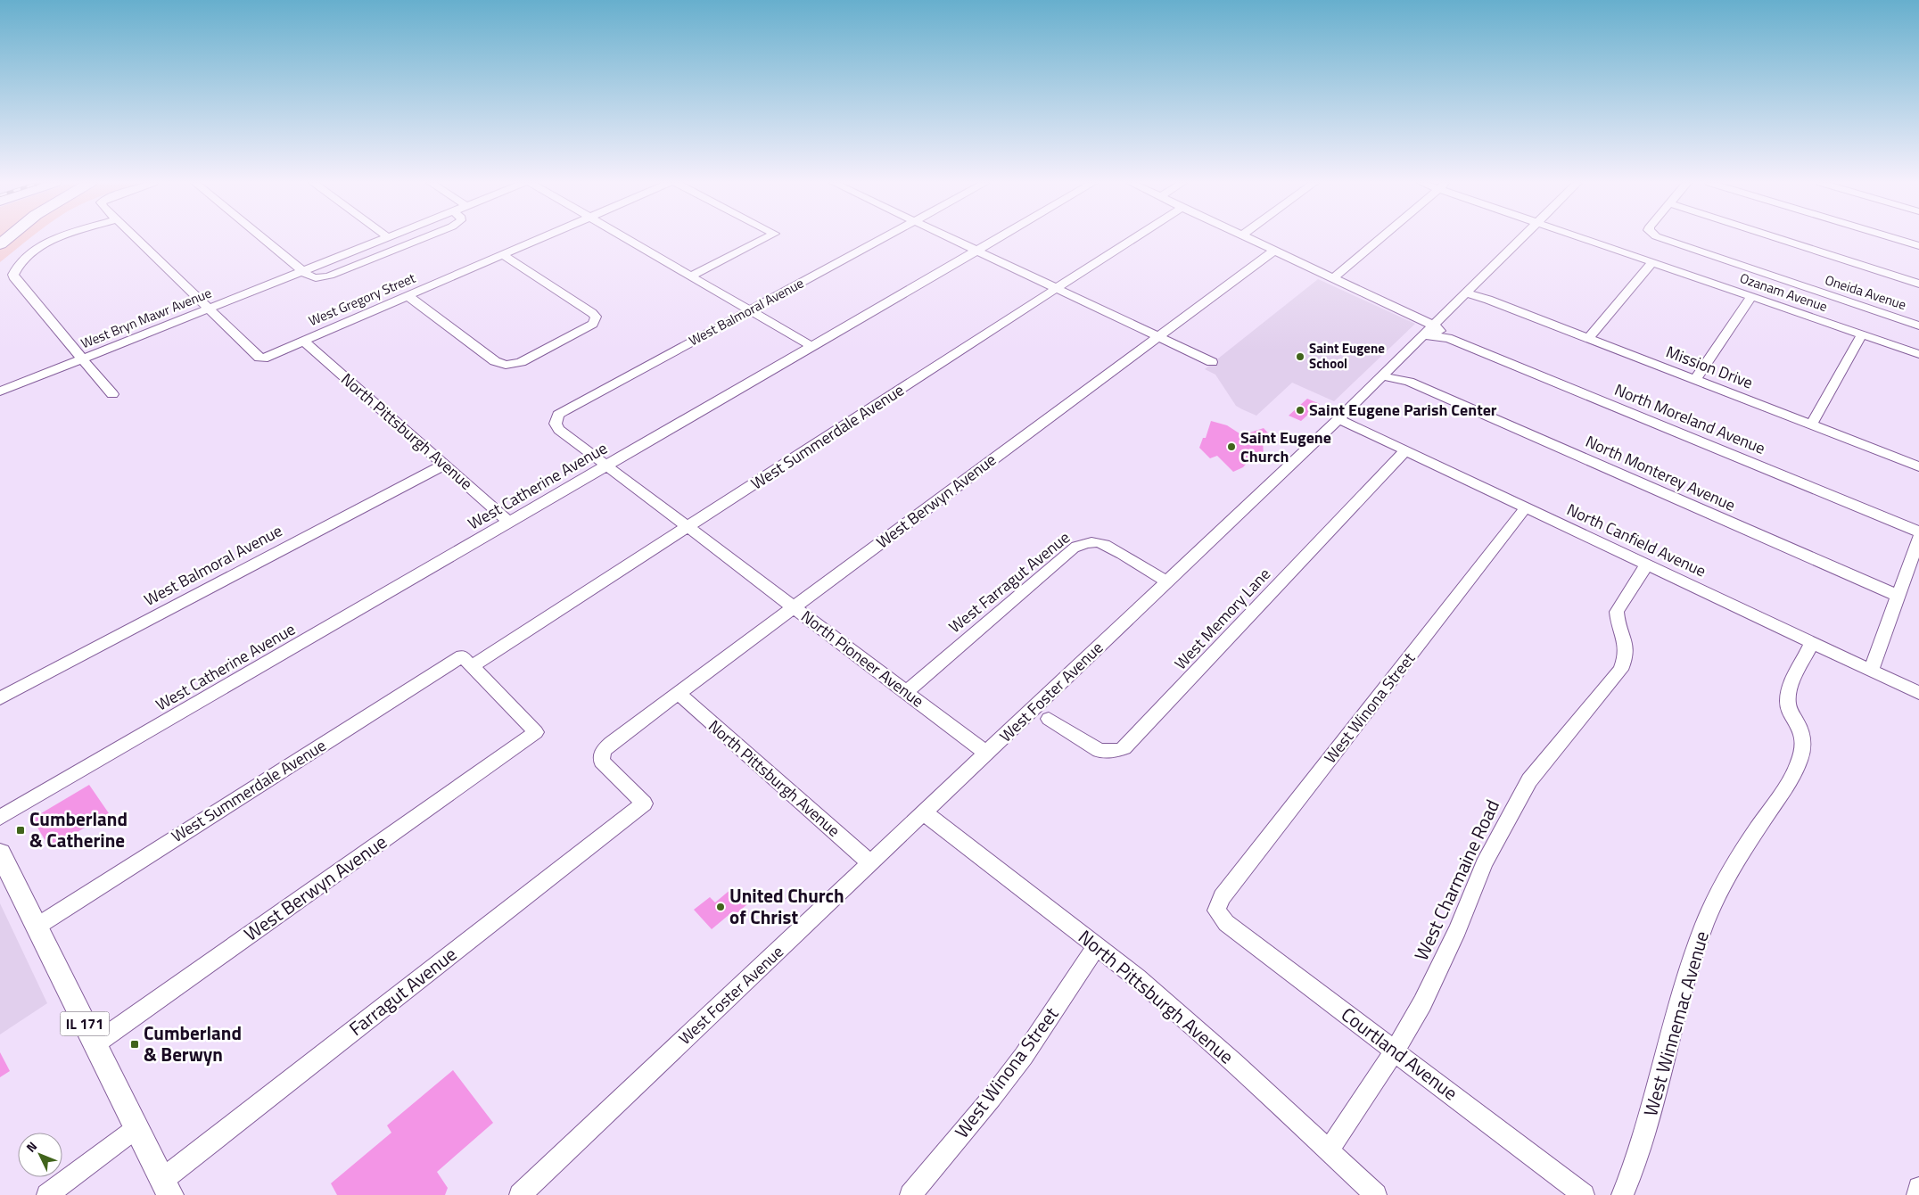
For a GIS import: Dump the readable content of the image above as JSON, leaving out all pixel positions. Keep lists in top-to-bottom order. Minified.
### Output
{"streets":{"main road":["IL 171"],"street":["Ozanam Avenue","Oneida Avenue","West Gregory Street","West Balmoral Avenue","West Bryn Mawr Avenue","Mission Drive","North Moreland Avenue","North Pittsburgh Avenue","West Summerdale Avenue","North Monterey Avenue","West Catherine Avenue","West Berwyn Avenue","North Canfield Avenue","West Farragut Avenue","West Memory Lane","North Pioneer Avenue","West Foster Avenue","West Winona Street","West Charmaine Road","Farragut Avenue","West Winnemac Avenue","Courtland Avenue"]},"crossings":[["West Gregory Street","North Pittsburgh Avenue"],["West Balmoral Avenue","North Pittsburgh Avenue"],["West Balmoral Avenue","West Catherine Avenue"],["Mission Drive","West Foster Avenue"],["North Moreland Avenue","West Foster Avenue"],["North Pittsburgh Avenue","West Catherine Avenue"],["North Pittsburgh Avenue","West Berwyn Avenue"],["North Pittsburgh Avenue","West Foster Avenue"],["North Pittsburgh Avenue","West Winona Street"],["North Pittsburgh Avenue","West Charmaine Road"],["West Summerdale Avenue","West Berwyn Avenue"],["West Summerdale Avenue","North Pioneer Avenue"],["West Summerdale Avenue","IL 171"],["North Monterey Avenue","West Foster Avenue"],["West Berwyn Avenue","North Pioneer Avenue"],["West Berwyn Avenue","Farragut Avenue"],["West Berwyn Avenue","IL 171"],["North Canfield Avenue","West Memory Lane"],["North Canfield Avenue","West Foster Avenue"],["North Canfield Avenue","West Winona Street"],["North Canfield Avenue","West Charmaine Road"],["North Canfield Avenue","West Winnemac Avenue"],["West Farragut Avenue","North Pioneer Avenue"],["West Farragut Avenue","West Foster Avenue"],["North Pioneer Avenue","West Foster Avenue"],["West Winona Street","Courtland Avenue"],["West Charmaine Road","Courtland Avenue"],["Farragut Avenue","IL 171"]],"places":{"other":["Saint Eugene School","Saint Eugene Parish Center","Saint Eugene Church","United Church of Christ"],"transit":["Cumberland & Catherine","Cumberland & Berwyn"]},"north":"top left"}
